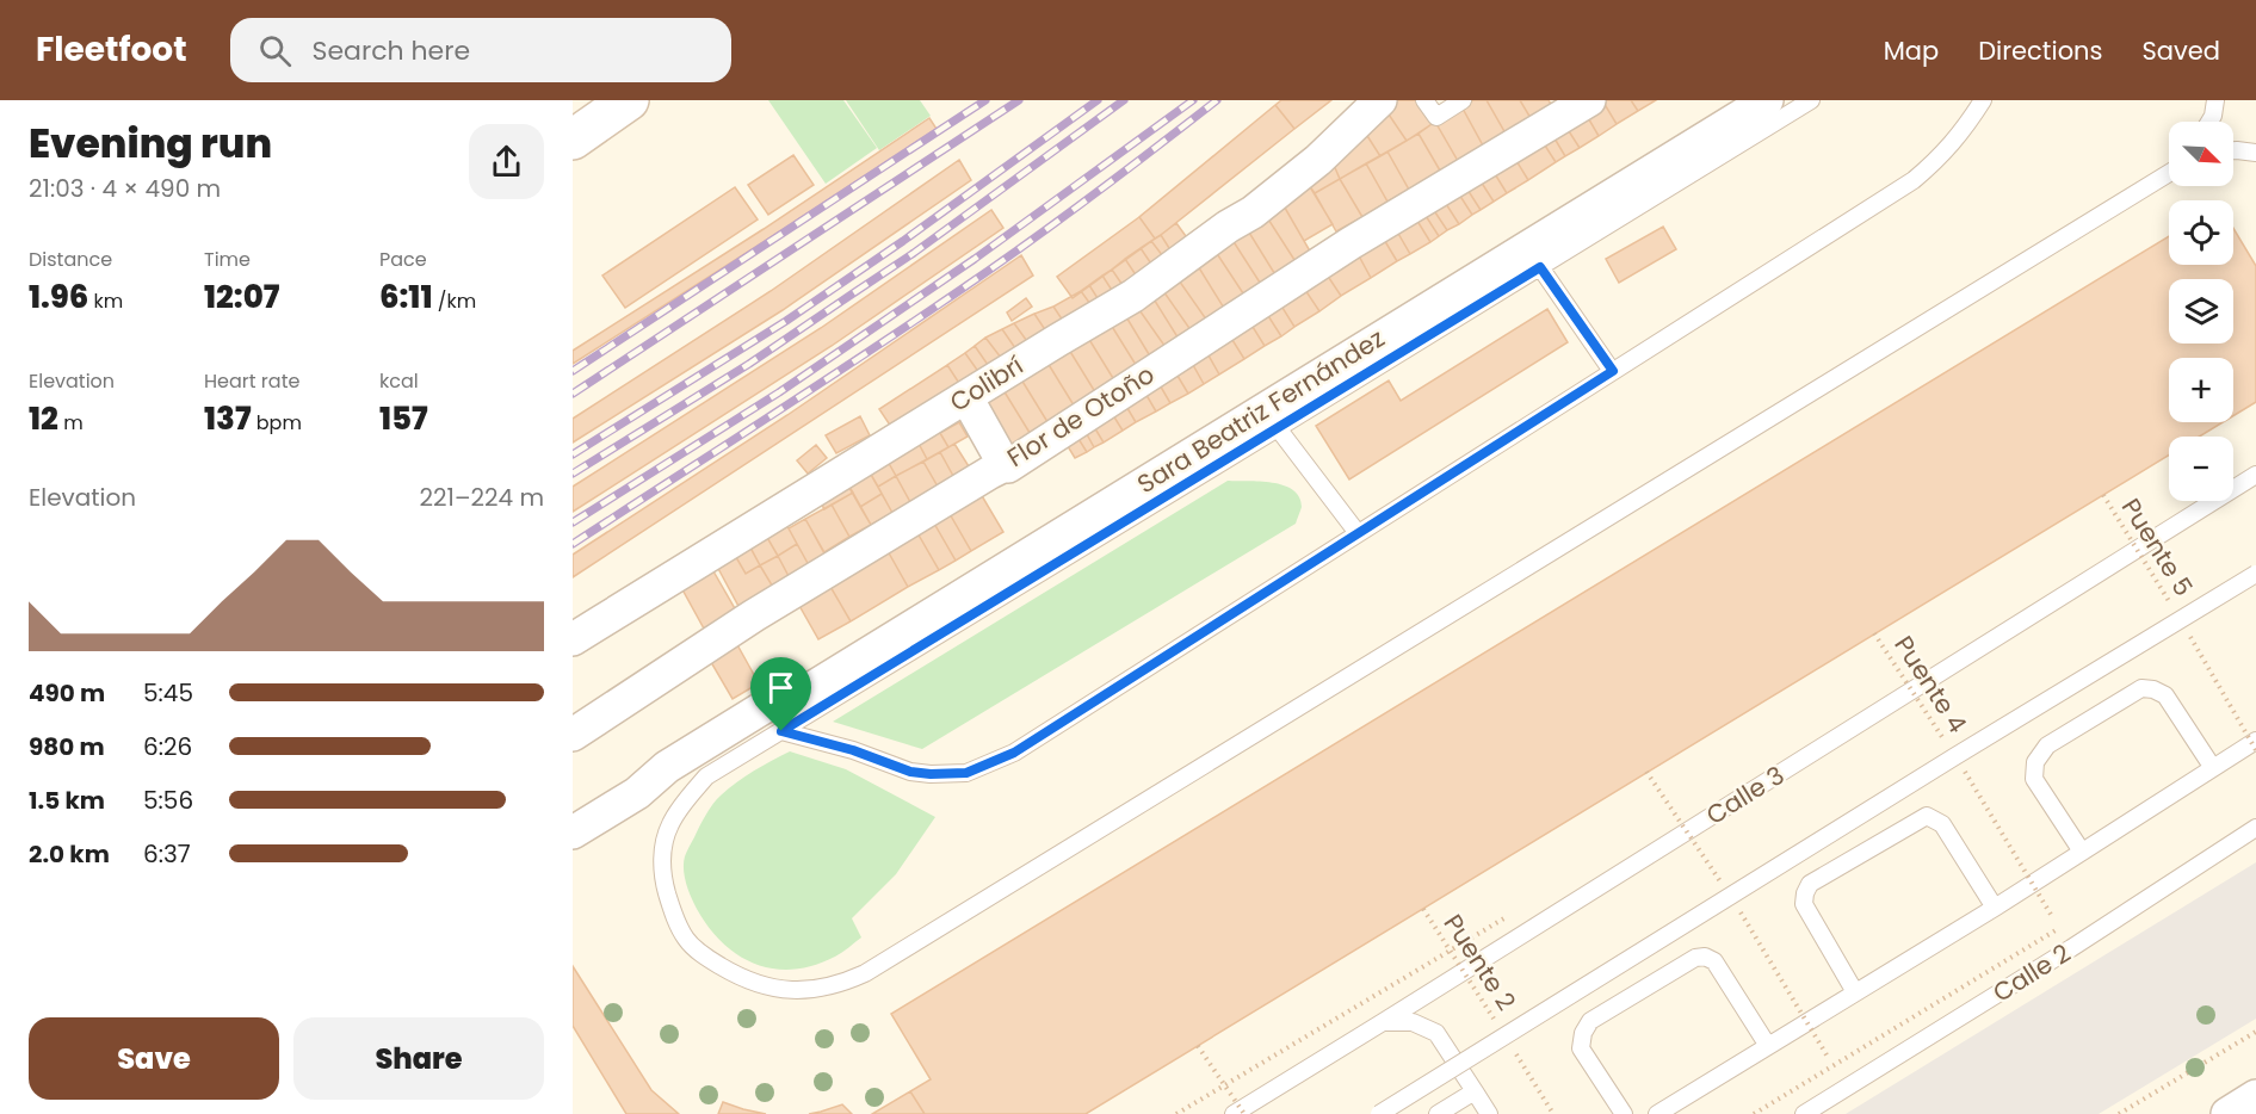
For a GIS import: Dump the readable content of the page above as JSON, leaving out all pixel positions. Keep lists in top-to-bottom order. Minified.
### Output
{"streets":{"street":["Colibrí","Sara Beatriz Fernández","Flor de Otoño"],"lane":["Calle 3","Calle 2"],"path":["Puente 5","Puente 4","Puente 2"]},"north":"bottom right","page":{"header":"Fleetfoot","search":"Search here","nav":["Map","Directions","Saved"],"heading":["Evening run","21:03 · 4 × 490 m"],"map_buttons":["+","−"],"stats":[["Distance","1.96 km"],["Time","12:07"],["Pace","6:11 /km"],["Elevation","12 m"],["Heart rate","137 bpm"],["kcal","157"]],"chart":["Elevation","221–224 m"],"list":[{"name":"490 m","note":"5:45"},{"name":"980 m","note":"6:26"},{"name":"1.5 km","note":"5:56"},{"name":"2.0 km","note":"6:37"}],"buttons":["Save","Share"]}}
